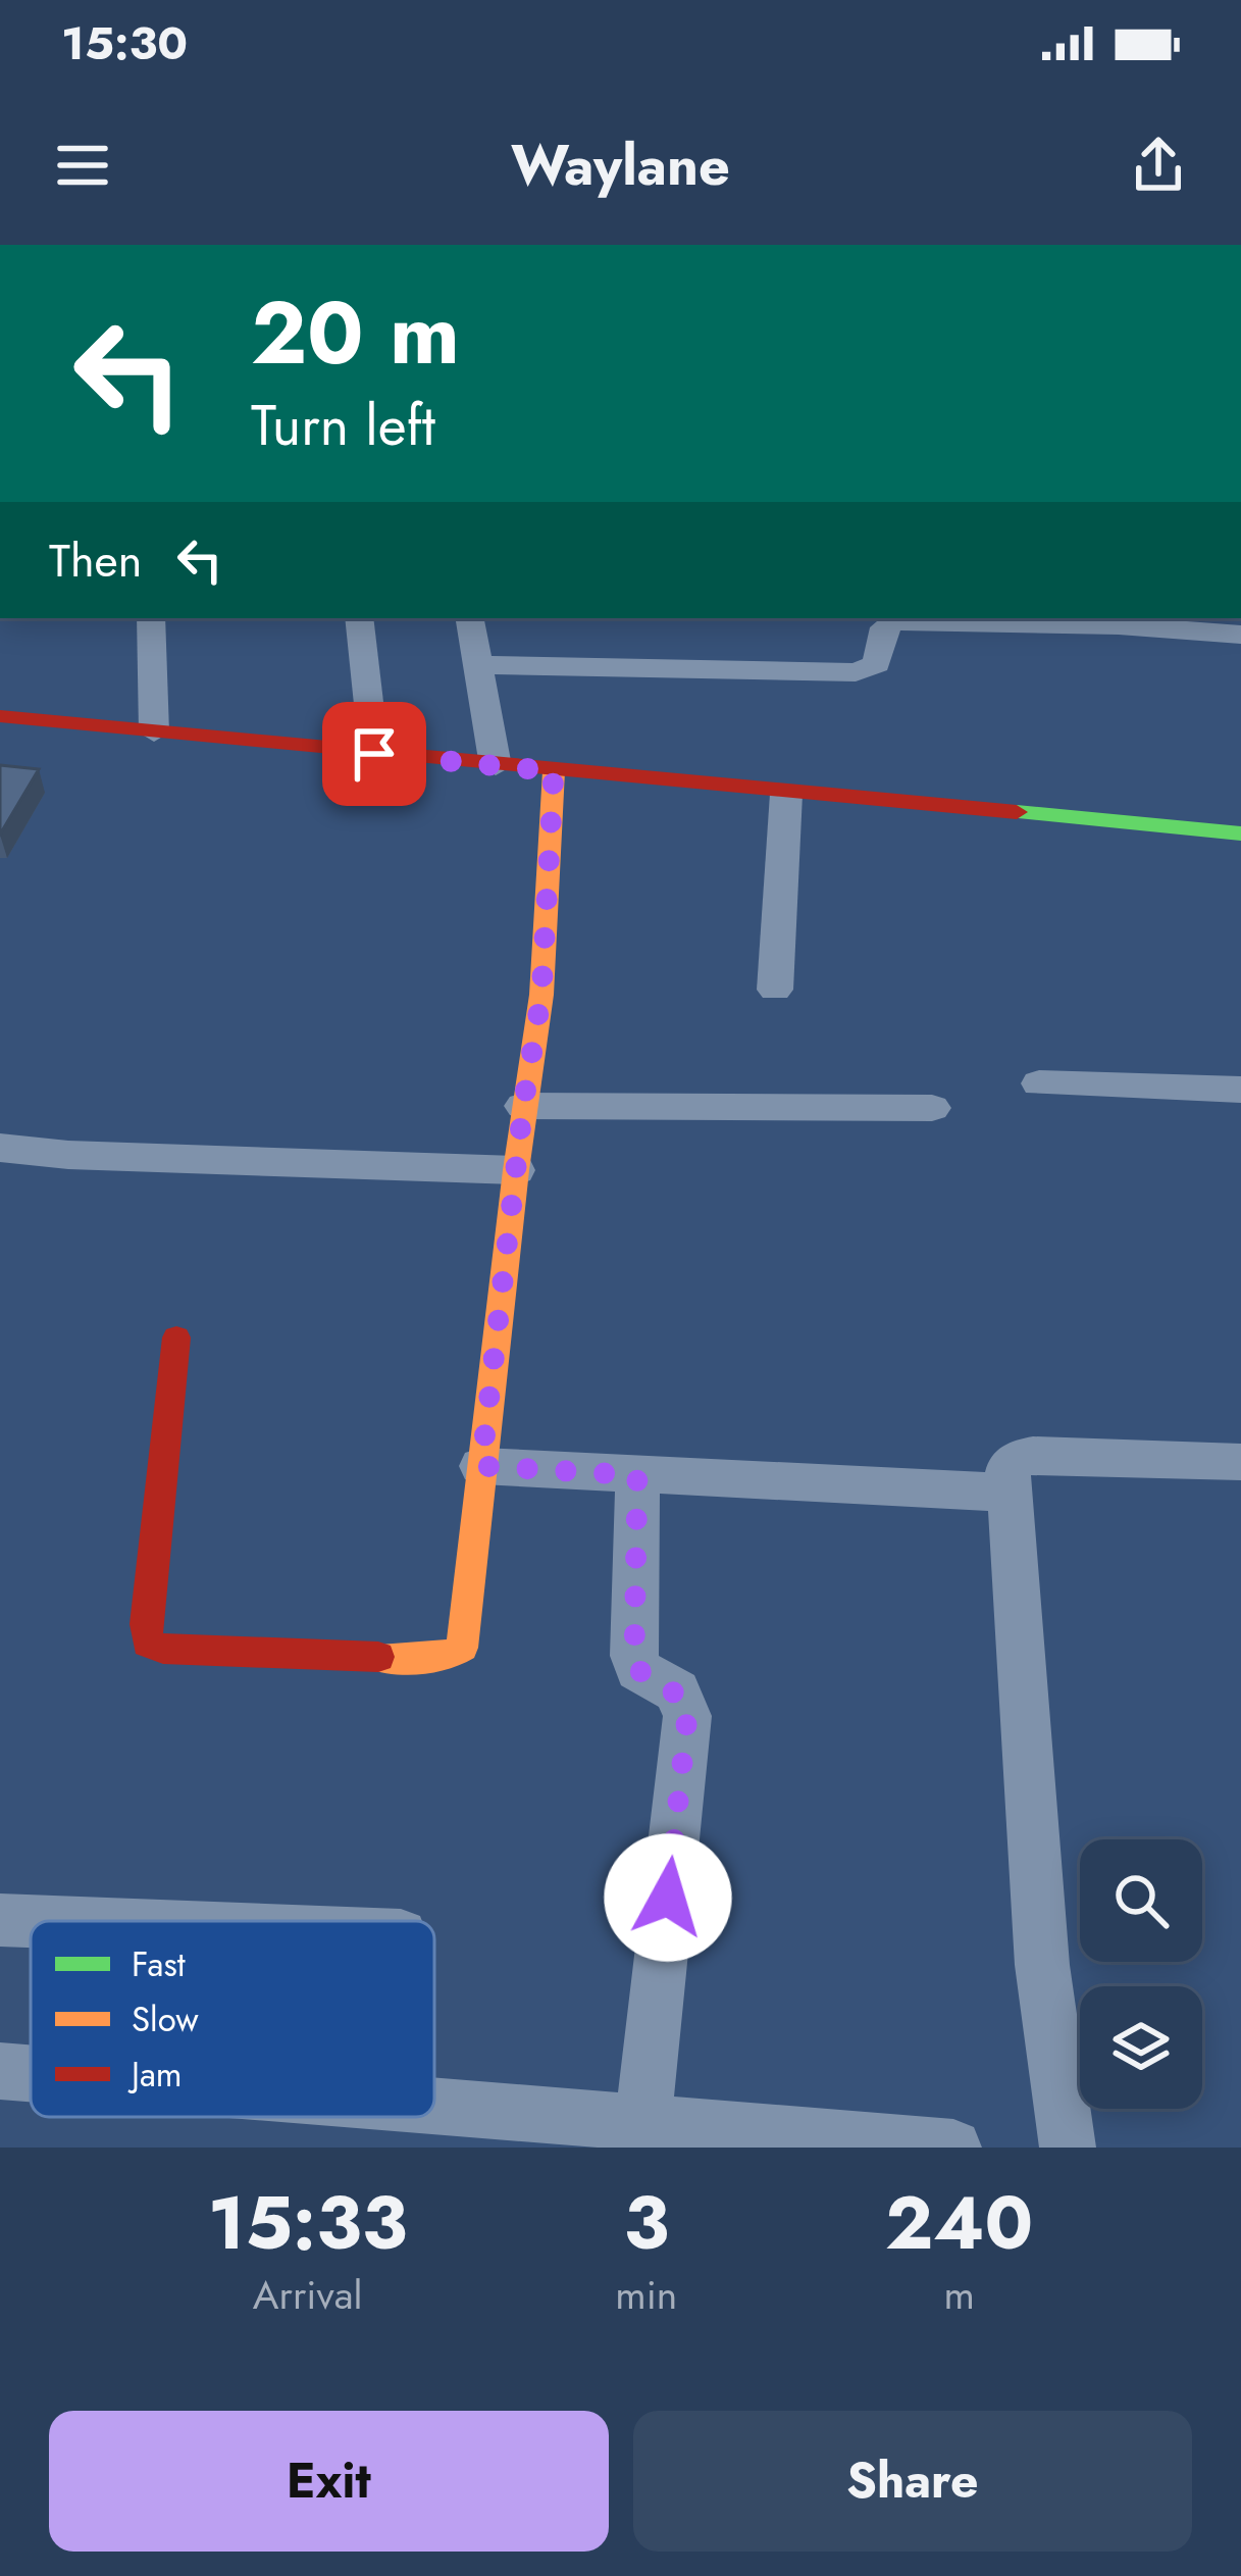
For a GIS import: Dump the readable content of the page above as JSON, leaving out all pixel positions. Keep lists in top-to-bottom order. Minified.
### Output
{"legend":["Fast","Slow","Jam"],"page":{"status":"15:30","header":"Waylane","turn":["20 m","Turn left"],"then":"Then","eta":["15:33","Arrival","3","min","240","m"],"buttons":["Exit","Share"]}}
